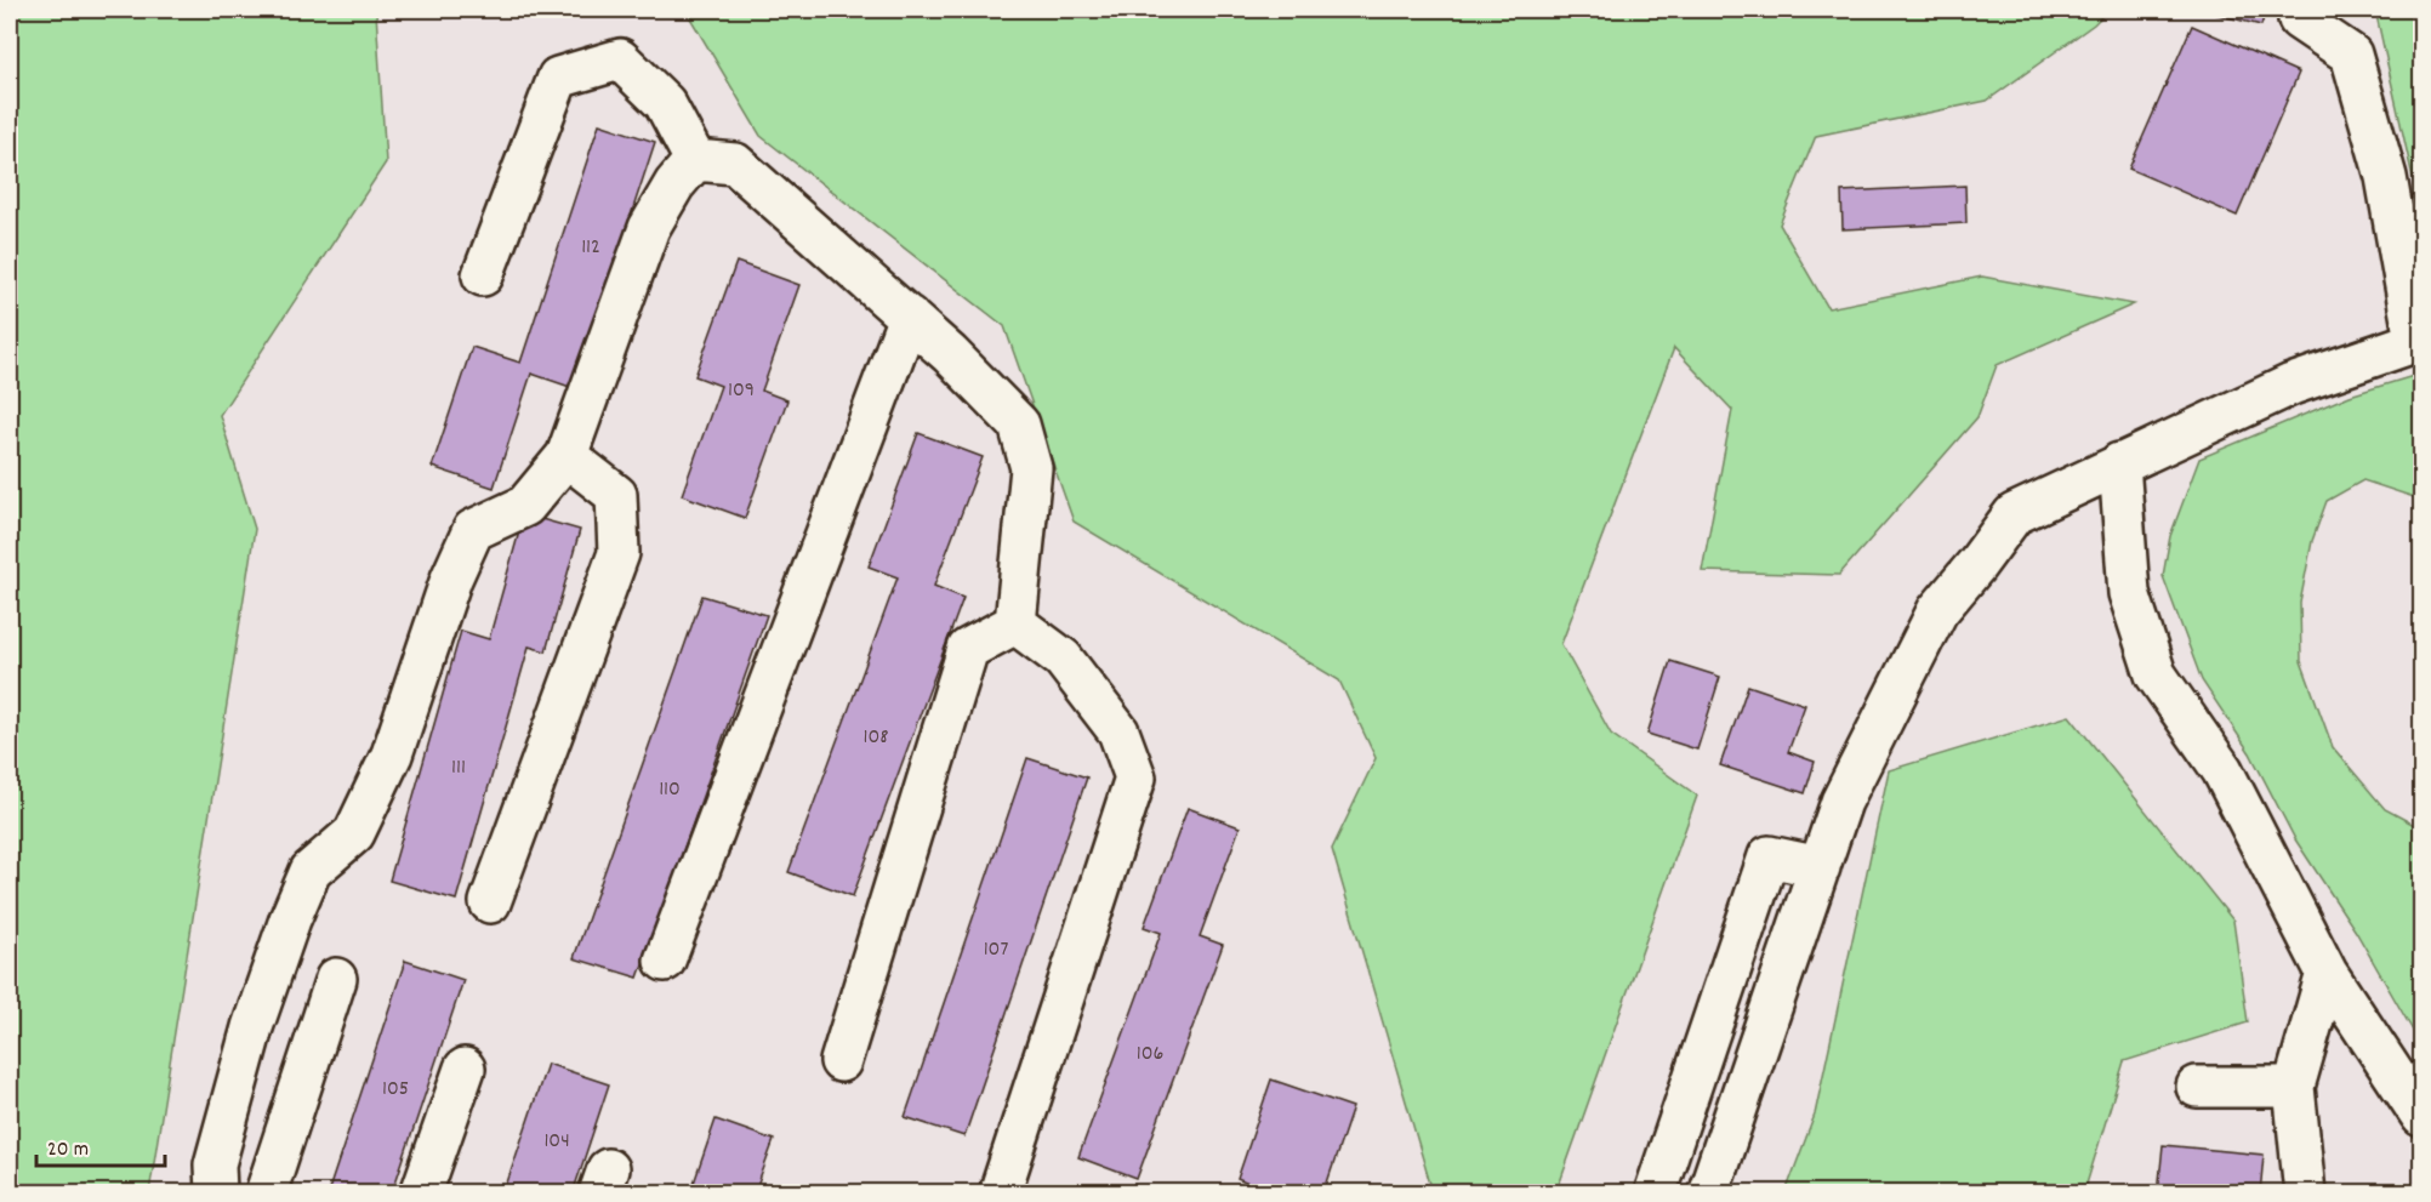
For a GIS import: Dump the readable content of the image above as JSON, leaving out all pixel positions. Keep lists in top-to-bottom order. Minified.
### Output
{"house_numbers":["112","109","108","111","110","107","106","105","104"],"scale_bar":"20 m"}
